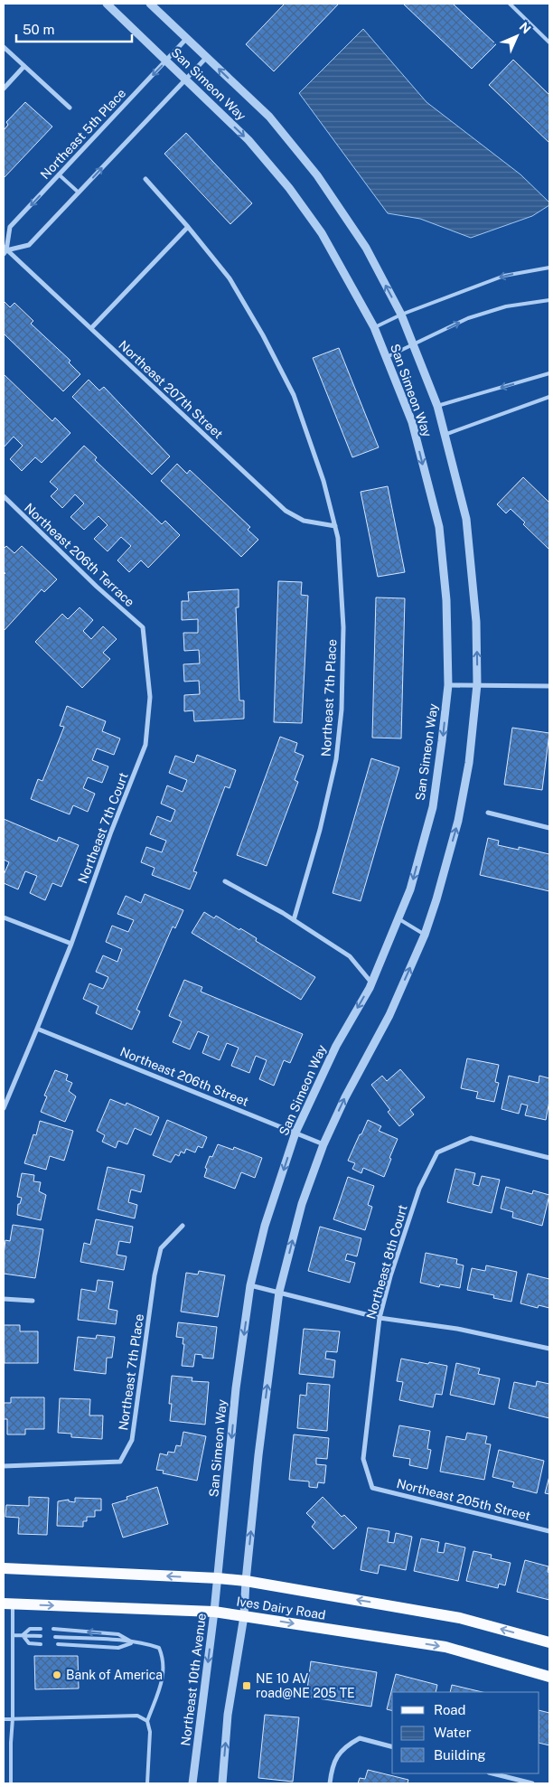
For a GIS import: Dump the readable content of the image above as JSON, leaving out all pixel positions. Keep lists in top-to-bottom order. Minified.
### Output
{"streets":{"main road":["Ives Dairy Road"],"street":["San Simeon Way","Northeast 5th Place","Northeast 207th Street","Northeast 206th Terrace","Northeast 7th Place","Northeast 7th Court","Northeast 206th Street","Northeast 8th Court","Northeast 205th Street","Northeast 10th Avenue"]},"crossings":[["San Simeon Way","Northeast 5th Place"],["San Simeon Way","Northeast 206th Street"],["San Simeon Way","Ives Dairy Road"],["San Simeon Way","Northeast 10th Avenue"],["Northeast 5th Place","Northeast 207th Street"],["Northeast 207th Street","Northeast 7th Place"],["Northeast 206th Terrace","Northeast 7th Court"],["Northeast 7th Court","Northeast 206th Street"],["Northeast 8th Court","Northeast 205th Street"],["Ives Dairy Road","Northeast 10th Avenue"]],"places":{"other":["Bank of America"],"transit":["NE 10 AV road@NE 205 TE"]},"legend":["Road","Water","Building"],"scale_bar":"50 m","north":"top right"}
